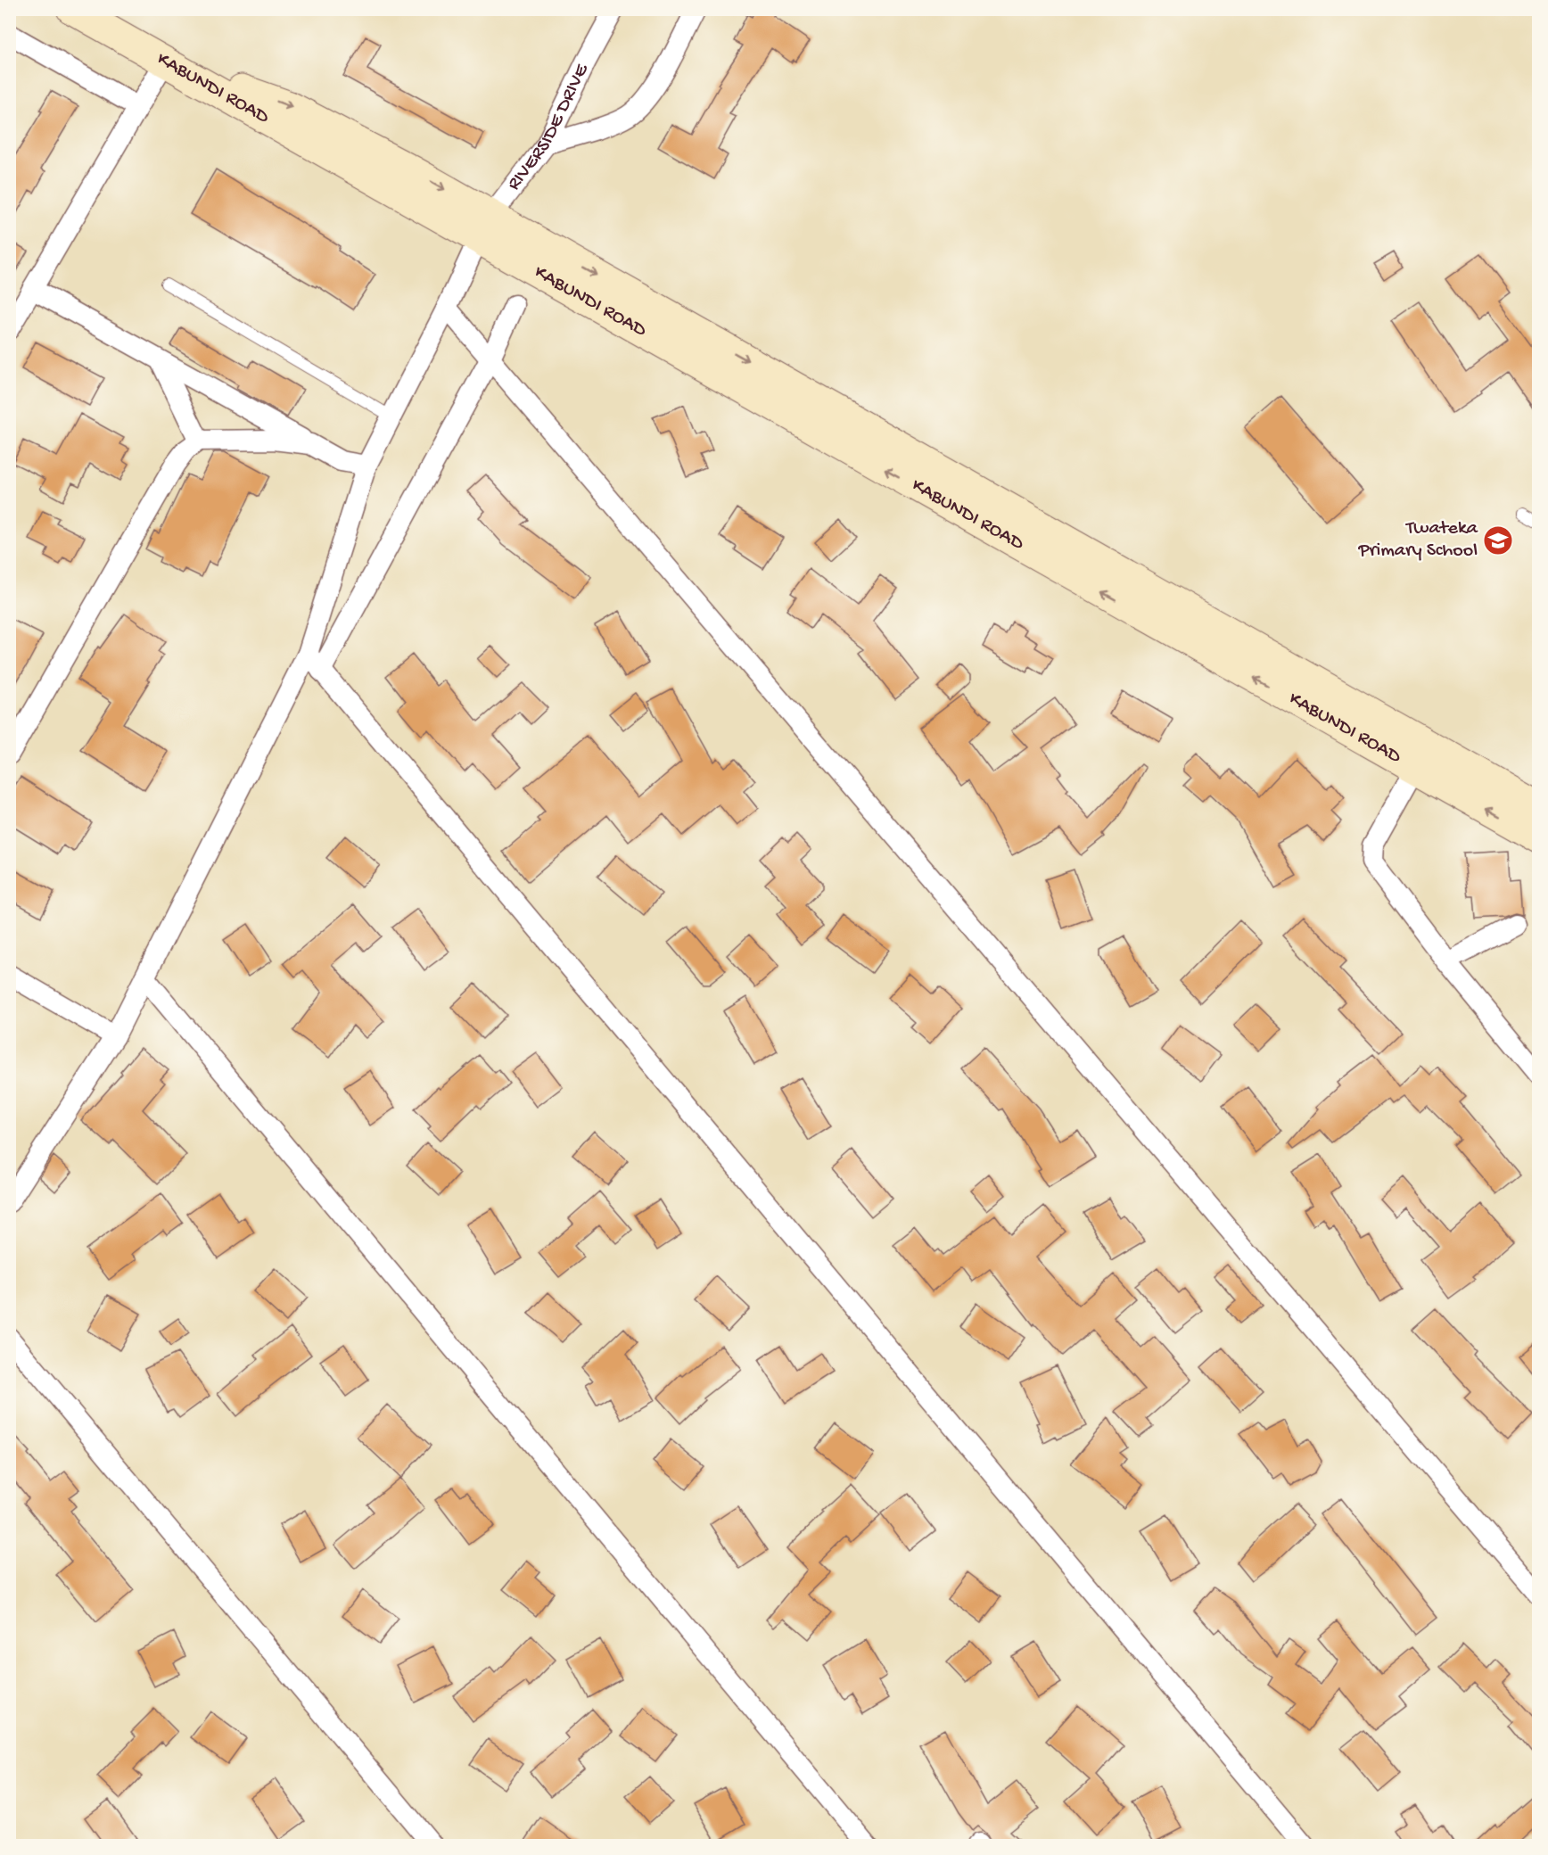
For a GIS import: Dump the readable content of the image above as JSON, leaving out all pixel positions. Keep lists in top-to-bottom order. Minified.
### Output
{"streets":{"street":["KABUNDI ROAD","RIVERSIDE DRIVE"]},"crossings":[["KABUNDI ROAD","RIVERSIDE DRIVE"]],"places":{"school or university":["Twateka Primary School"]}}
